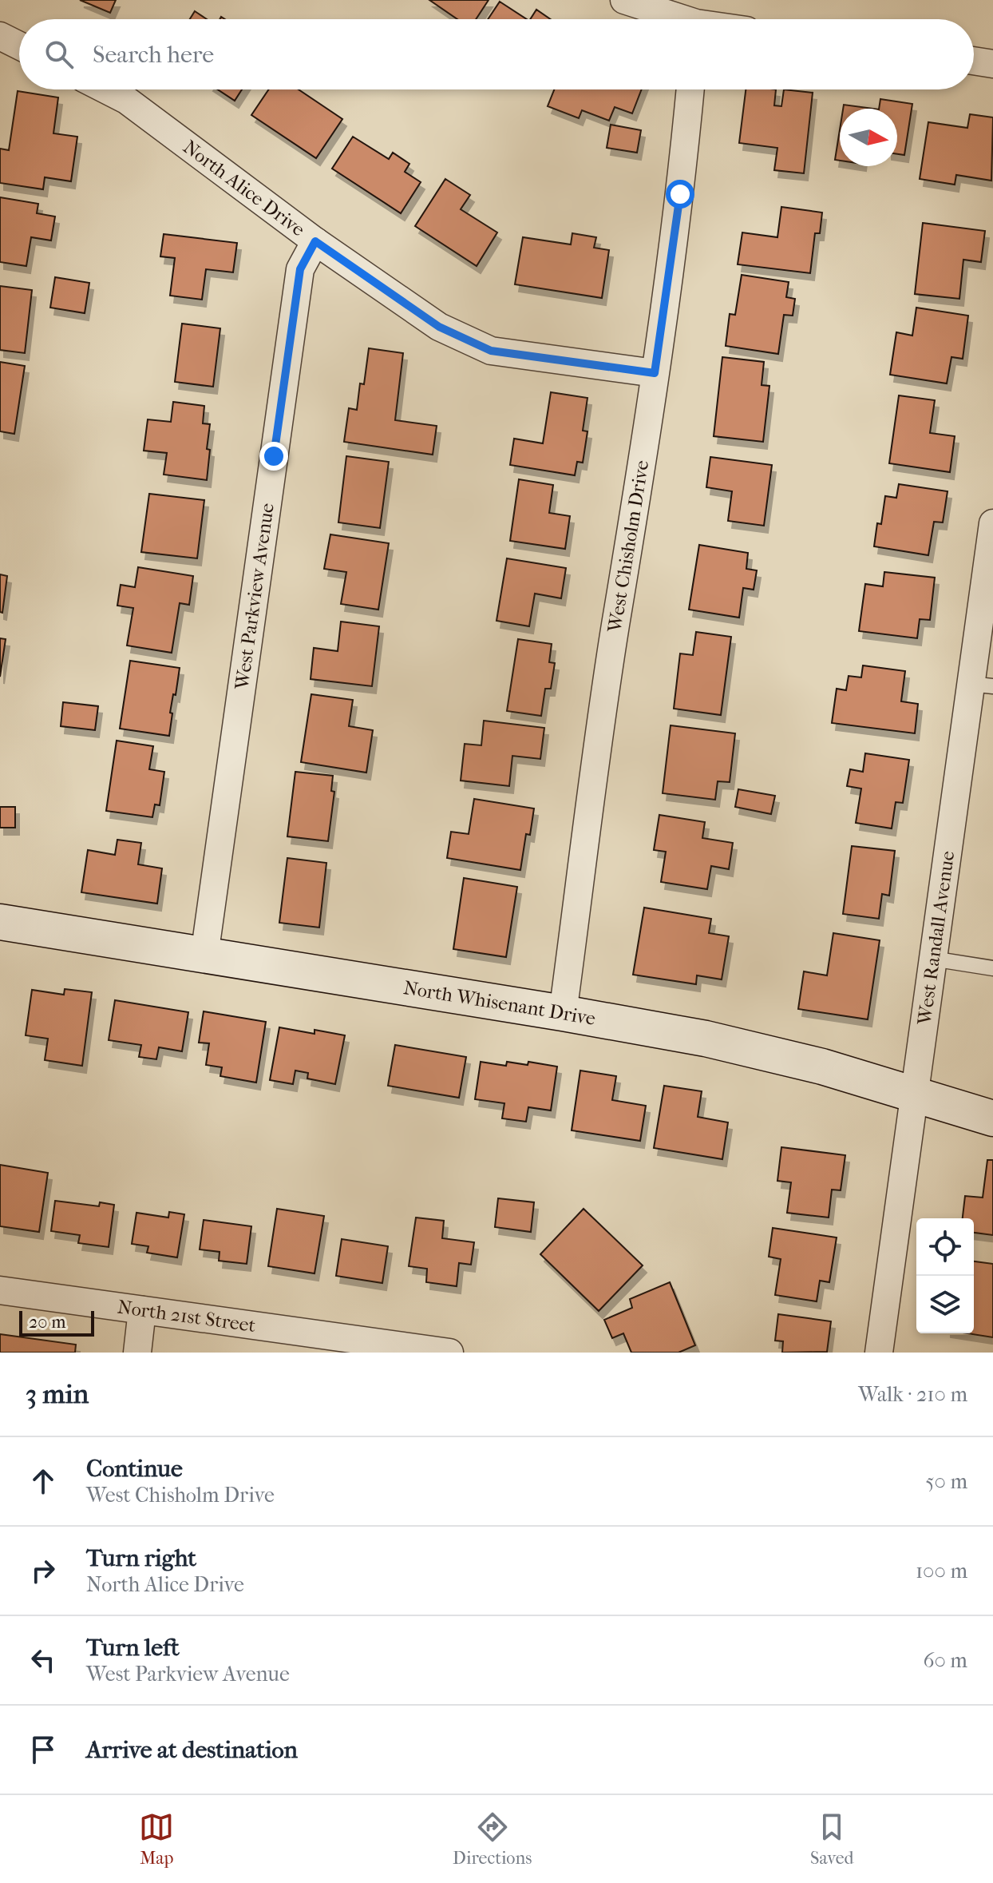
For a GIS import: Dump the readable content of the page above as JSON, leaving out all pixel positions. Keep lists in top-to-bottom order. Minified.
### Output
{"streets":{"street":["North Alice Drive","West Chisholm Drive","West Parkview Avenue","West Randall Avenue","North Whisenant Drive","North 21st Street"]},"crossings":[["North Alice Drive","West Chisholm Drive"],["North Alice Drive","West Parkview Avenue"],["West Chisholm Drive","North Whisenant Drive"],["West Parkview Avenue","North Whisenant Drive"],["West Randall Avenue","North Whisenant Drive"]],"scale_bar":"20 m","north":"right","page":{"search":"Search here","scale":"20 m","heading":["3 min","Walk · 210 m"],"list":[["Continue","West Chisholm Drive","50 m"],["Turn right","North Alice Drive","100 m"],["Turn left","West Parkview Avenue","60 m"],"Arrive at destination"],"nav":["Map","Directions","Saved"]}}
